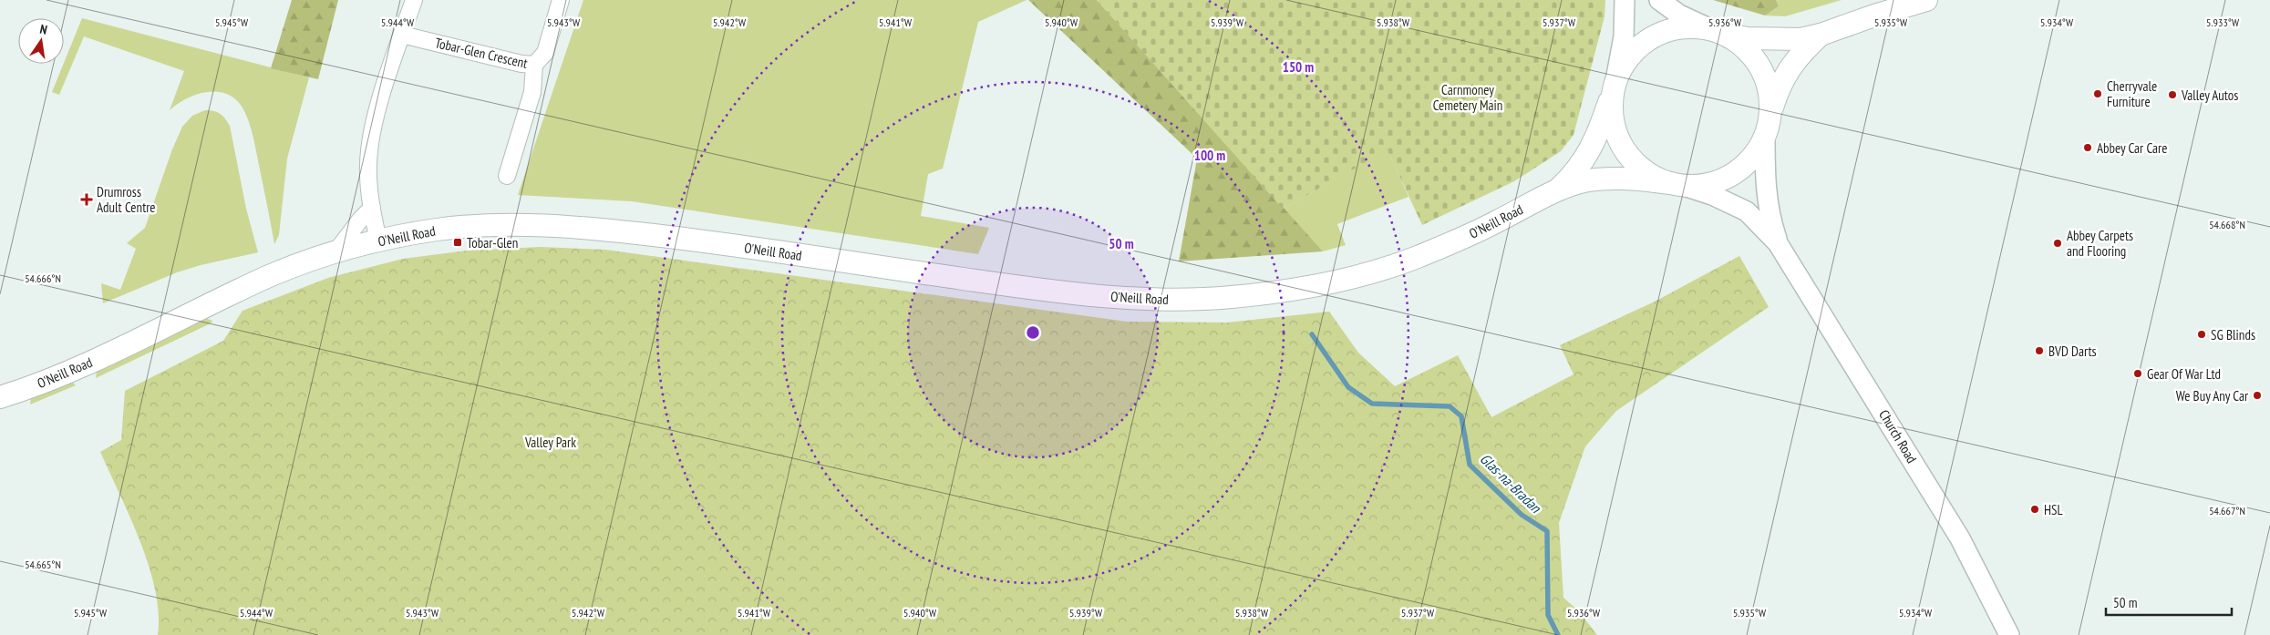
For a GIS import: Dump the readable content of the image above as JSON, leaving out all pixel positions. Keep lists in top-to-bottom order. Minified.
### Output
{"streets":{"main road":["O'Neill Road"],"street":["Tobar-Glen Crescent","Church Road"]},"crossings":[["O'Neill Road","Church Road"]],"water":["Glas-na-Bradan"],"parks":["Carnmoney Cemetery Main","Valley Park"],"places":{"other":["Cherryvale Furniture","Valley Autos","Abbey Car Care","Abbey Carpets and Flooring","SG Blinds","BVD Darts","Gear Of War Ltd","We Buy Any Car","HSL"],"health":["Drumross Adult Centre"],"transit":["Tobar-Glen"]},"scale_bar":"50 m","north":"top","coordinates":["5.939°W","5.937°W","5.936°W","5.935°W","5.934°W","5.945°W","5.944°W","5.943°W","5.942°W","5.941°W","5.940°W","5.938°W","5.933°W","54.668°N","54.666°N","54.667°N","54.665°N"],"rings":["150 m","100 m","50 m"]}
